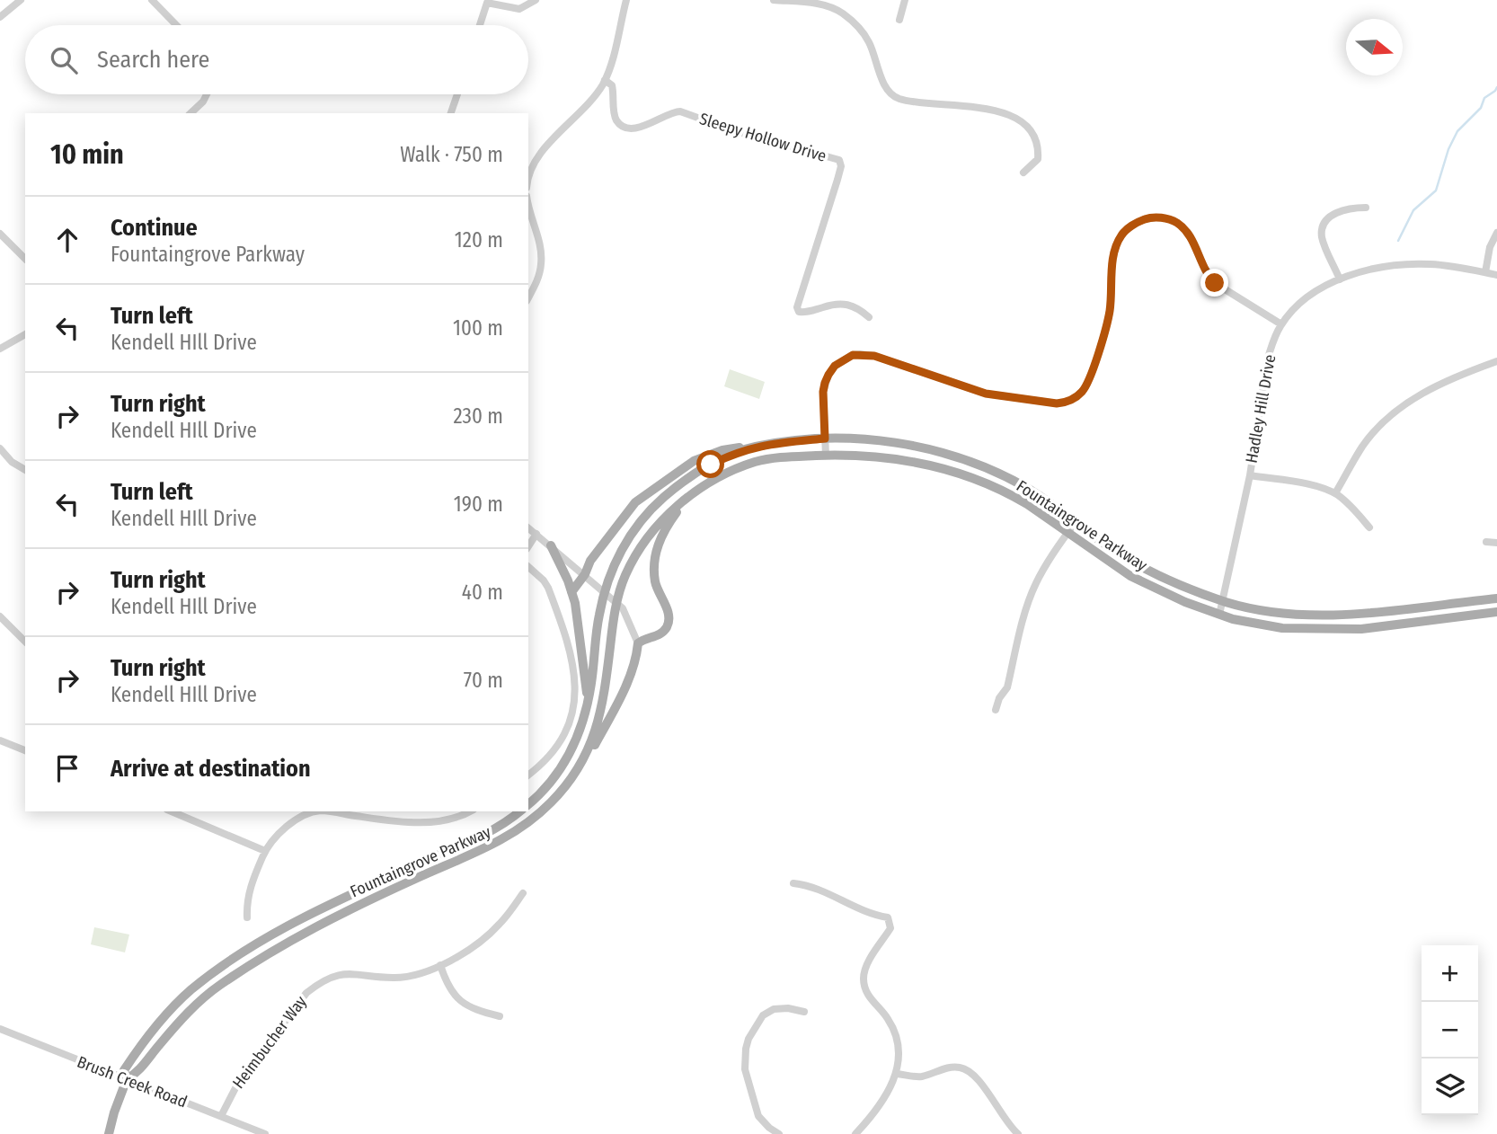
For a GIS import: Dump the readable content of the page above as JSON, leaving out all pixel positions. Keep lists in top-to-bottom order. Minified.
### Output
{"streets":{"main road":["Fountaingrove Parkway"],"street":["Sleepy Hollow Drive","Hadley Hill Drive","Heimbucher Way","Brush Creek Road"]},"crossings":[["Hadley Hill Drive","Fountaingrove Parkway"],["Fountaingrove Parkway","Brush Creek Road"],["Heimbucher Way","Brush Creek Road"]],"north":"right","page":{"search":"Search here","heading":["10 min","Walk · 750 m"],"list":[["Continue","Fountaingrove Parkway","120 m"],["Turn left","Kendell HIll Drive","100 m"],["Turn right","Kendell HIll Drive","230 m"],["Turn left","Kendell HIll Drive","190 m"],["Turn right","Kendell HIll Drive","40 m"],["Turn right","Kendell HIll Drive","70 m"],"Arrive at destination"],"map_buttons":["+","−"]}}
